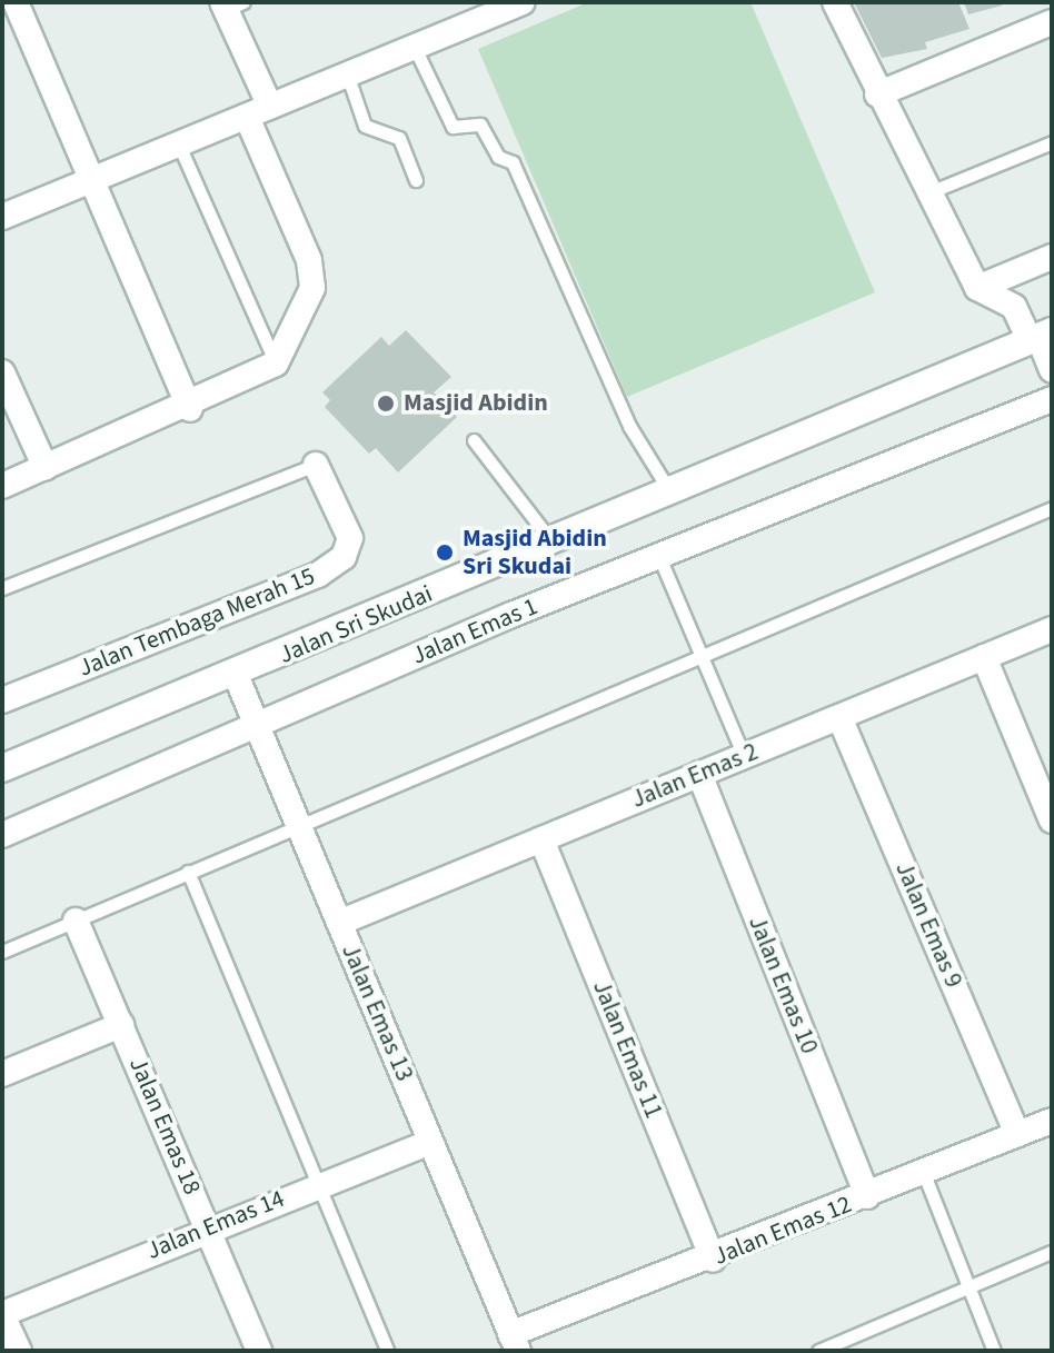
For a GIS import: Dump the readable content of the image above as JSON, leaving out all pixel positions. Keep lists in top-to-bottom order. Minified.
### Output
{"streets":{"street":["Jalan Tembaga Merah 15","Jalan Sri Skudai","Jalan Emas 1","Jalan Emas 2","Jalan Emas 9","Jalan Emas 10","Jalan Emas 13","Jalan Emas 11","Jalan Emas 18","Jalan Emas 14","Jalan Emas 12"]},"crossings":[["Jalan Sri Skudai","Jalan Emas 13"],["Jalan Emas 1","Jalan Emas 13"],["Jalan Emas 2","Jalan Emas 9"],["Jalan Emas 2","Jalan Emas 10"],["Jalan Emas 2","Jalan Emas 13"],["Jalan Emas 2","Jalan Emas 11"],["Jalan Emas 9","Jalan Emas 12"],["Jalan Emas 10","Jalan Emas 12"],["Jalan Emas 13","Jalan Emas 14"],["Jalan Emas 13","Jalan Emas 12"],["Jalan Emas 11","Jalan Emas 12"],["Jalan Emas 18","Jalan Emas 14"]],"places":["Masjid Abidin","Masjid Abidin Sri Skudai"]}
